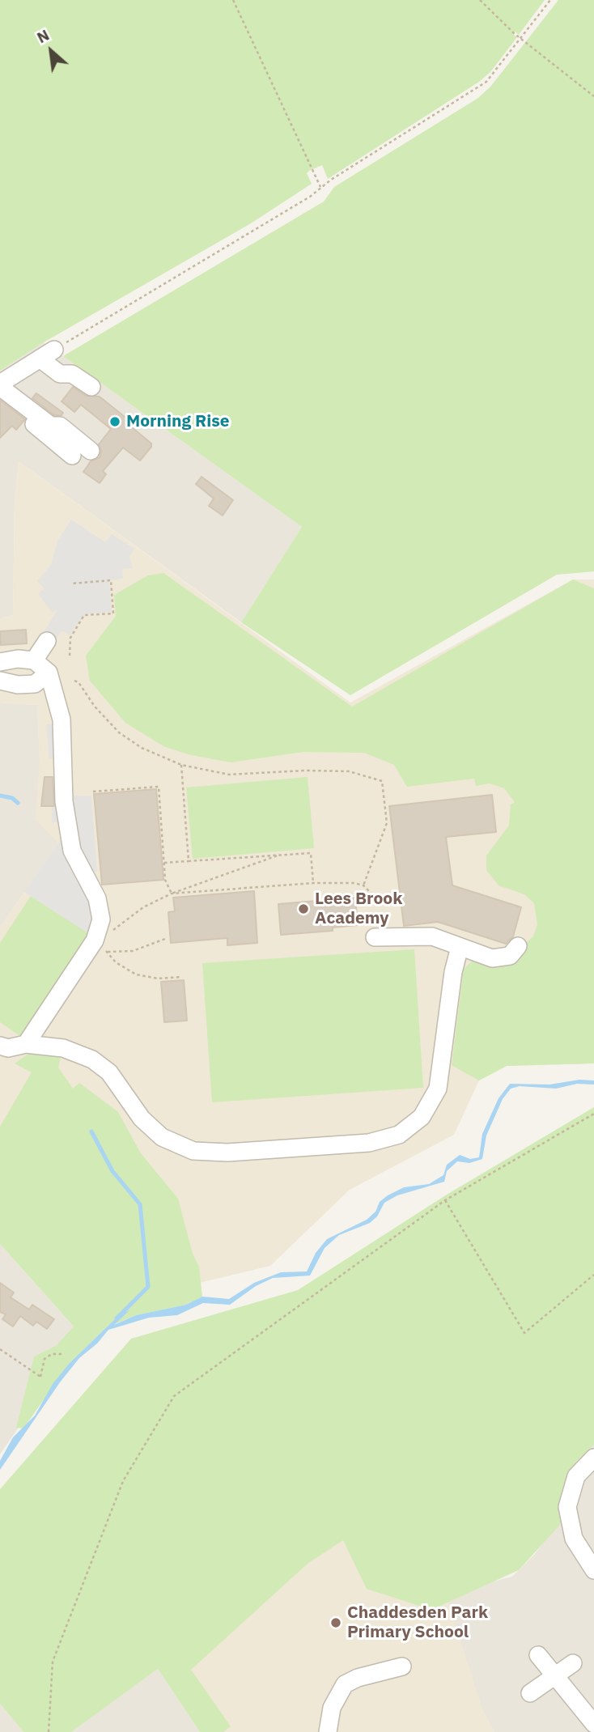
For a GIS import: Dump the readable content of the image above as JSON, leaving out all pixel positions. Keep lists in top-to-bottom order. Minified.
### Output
{"places":["Morning Rise","Lees Brook Academy","Chaddesden Park Primary School"],"north":"top left"}
